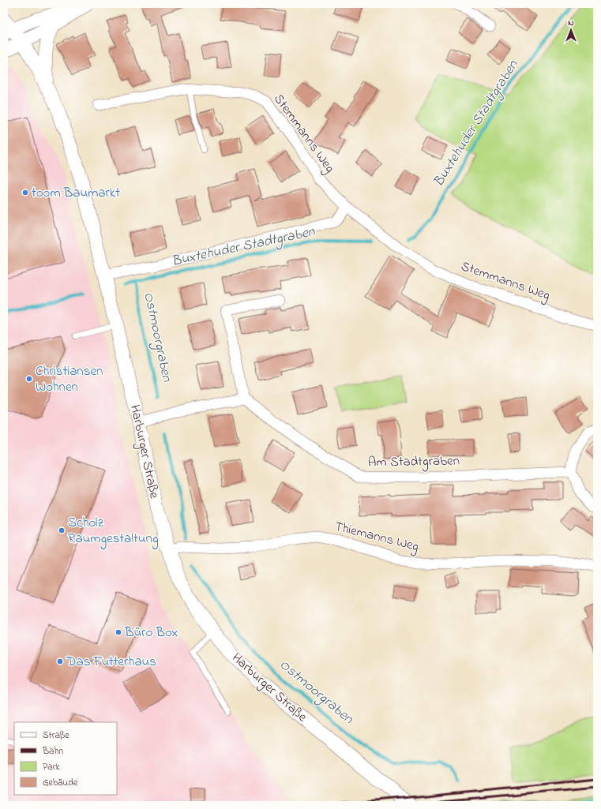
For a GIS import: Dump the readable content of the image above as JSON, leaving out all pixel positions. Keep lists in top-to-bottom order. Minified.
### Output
{"streets":{"street":["Stemmanns Weg","Harburger Straße","Am Stadtgraben","Thiemanns Weg"]},"crossings":[["Harburger Straße","Thiemanns Weg"]],"water":["Buxtehuder Stadtgraben","Ostmoorgraben"],"places":["toom Baumarkt","Christiansen Wohnen","Scholz Raumgestaltung","Büro Box","Das Futterhaus"],"legend":["Straße","Bahn","Park","Gebäude"],"north":"top"}
